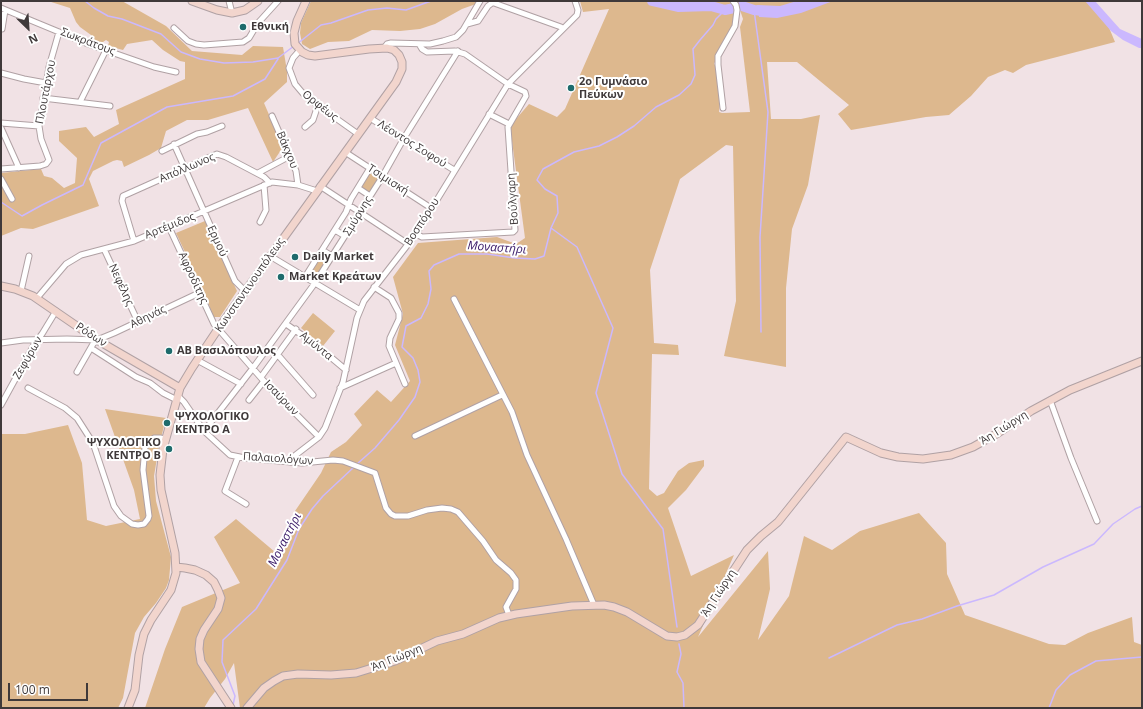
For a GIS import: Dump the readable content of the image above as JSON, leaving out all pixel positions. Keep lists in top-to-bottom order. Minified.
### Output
{"streets":{"street":["Σωκράτους","Πλουτάρχου","Ορφέως","Λέοντος Σοφού","Βάκχου","Απόλλωνος","Τσιμισκή","Βούλγαρη","Σμύρνης","Βοσπόρου","Αρτέμιδος","Ερμού","Αφροδίτης","Νεφέλης","Κωνσταντινουπόλεως","Αθηνάς","Ρόδων","Αμύντα","Ζεφύρων","Ισαύρων","Άη Γιώργη","Παλαιολόγων"]},"crossings":[["Σωκράτους","Πλουτάρχου"],["Ορφέως","Κωνσταντινουπόλεως"],["Λέοντος Σοφού","Σμύρνης"],["Λέοντος Σοφού","Βοσπόρου"],["Λέοντος Σοφού","Κωνσταντινουπόλεως"],["Βάκχου","Αρτέμιδος"],["Απόλλωνος","Αρτέμιδος"],["Απόλλωνος","Ερμού"],["Τσιμισκή","Σμύρνης"],["Τσιμισκή","Βοσπόρου"],["Τσιμισκή","Κωνσταντινουπόλεως"],["Βούλγαρη","Βοσπόρου"],["Σμύρνης","Αρτέμιδος"],["Σμύρνης","Αμύντα"],["Σμύρνης","Ισαύρων"],["Σμύρνης","Παλαιολόγων"],["Βοσπόρου","Αρτέμιδος"],["Βοσπόρου","Αμύντα"],["Βοσπόρου","Ισαύρων"],["Αρτέμιδος","Ερμού"],["Αρτέμιδος","Αφροδίτης"],["Αρτέμιδος","Νεφέλης"],["Αρτέμιδος","Κωνσταντινουπόλεως"],["Αρτέμιδος","Ρόδων"],["Ερμού","Κωνσταντινουπόλεως"],["Αφροδίτης","Κωνσταντινουπόλεως"],["Αφροδίτης","Αθηνάς"],["Αφροδίτης","Ισαύρων"],["Νεφέλης","Αθηνάς"],["Κωνσταντινουπόλεως","Ρόδων"],["Κωνσταντινουπόλεως","Ισαύρων"],["Κωνσταντινουπόλεως","Παλαιολόγων"],["Αθηνάς","Ρόδων"],["Ρόδων","Ζεφύρων"],["Άη Γιώργη","Παλαιολόγων"]],"water":["Μοναστήρι"],"places":["Εθνική","2ο Γυμνάσιο Πεύκων","Daily Market","Market Κρεάτων","ΑΒ Βασιλόπουλος","ΨΥΧΟΛΟΓΙΚΟ ΚΕΝΤΡΟ A","ΨΥΧΟΛΟΓΙΚΟ ΚΕΝΤΡΟ B"],"scale_bar":"100 m","north":"bottom right"}
